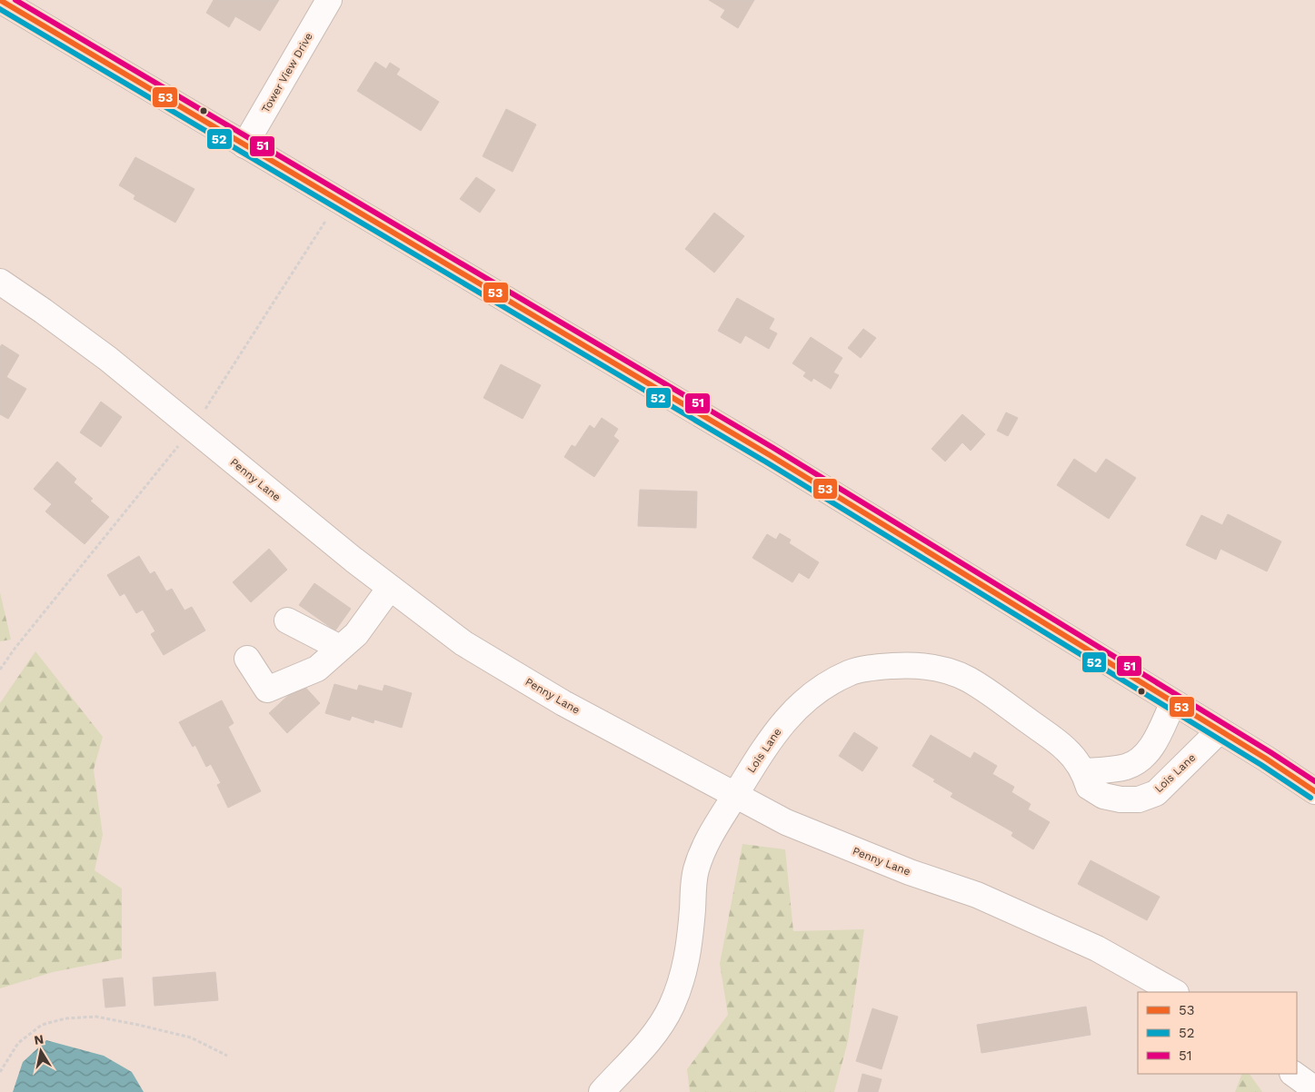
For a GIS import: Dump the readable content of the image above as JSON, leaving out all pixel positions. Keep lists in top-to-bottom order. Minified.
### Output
{"streets":{"main road":["Tower View Drive","Penny Lane","Lois Lane"]},"crossings":[["Penny Lane","Lois Lane"]],"lines":["transit line 53","transit line 51","transit line 52"],"legend":["53","52","51"],"north":"top"}
